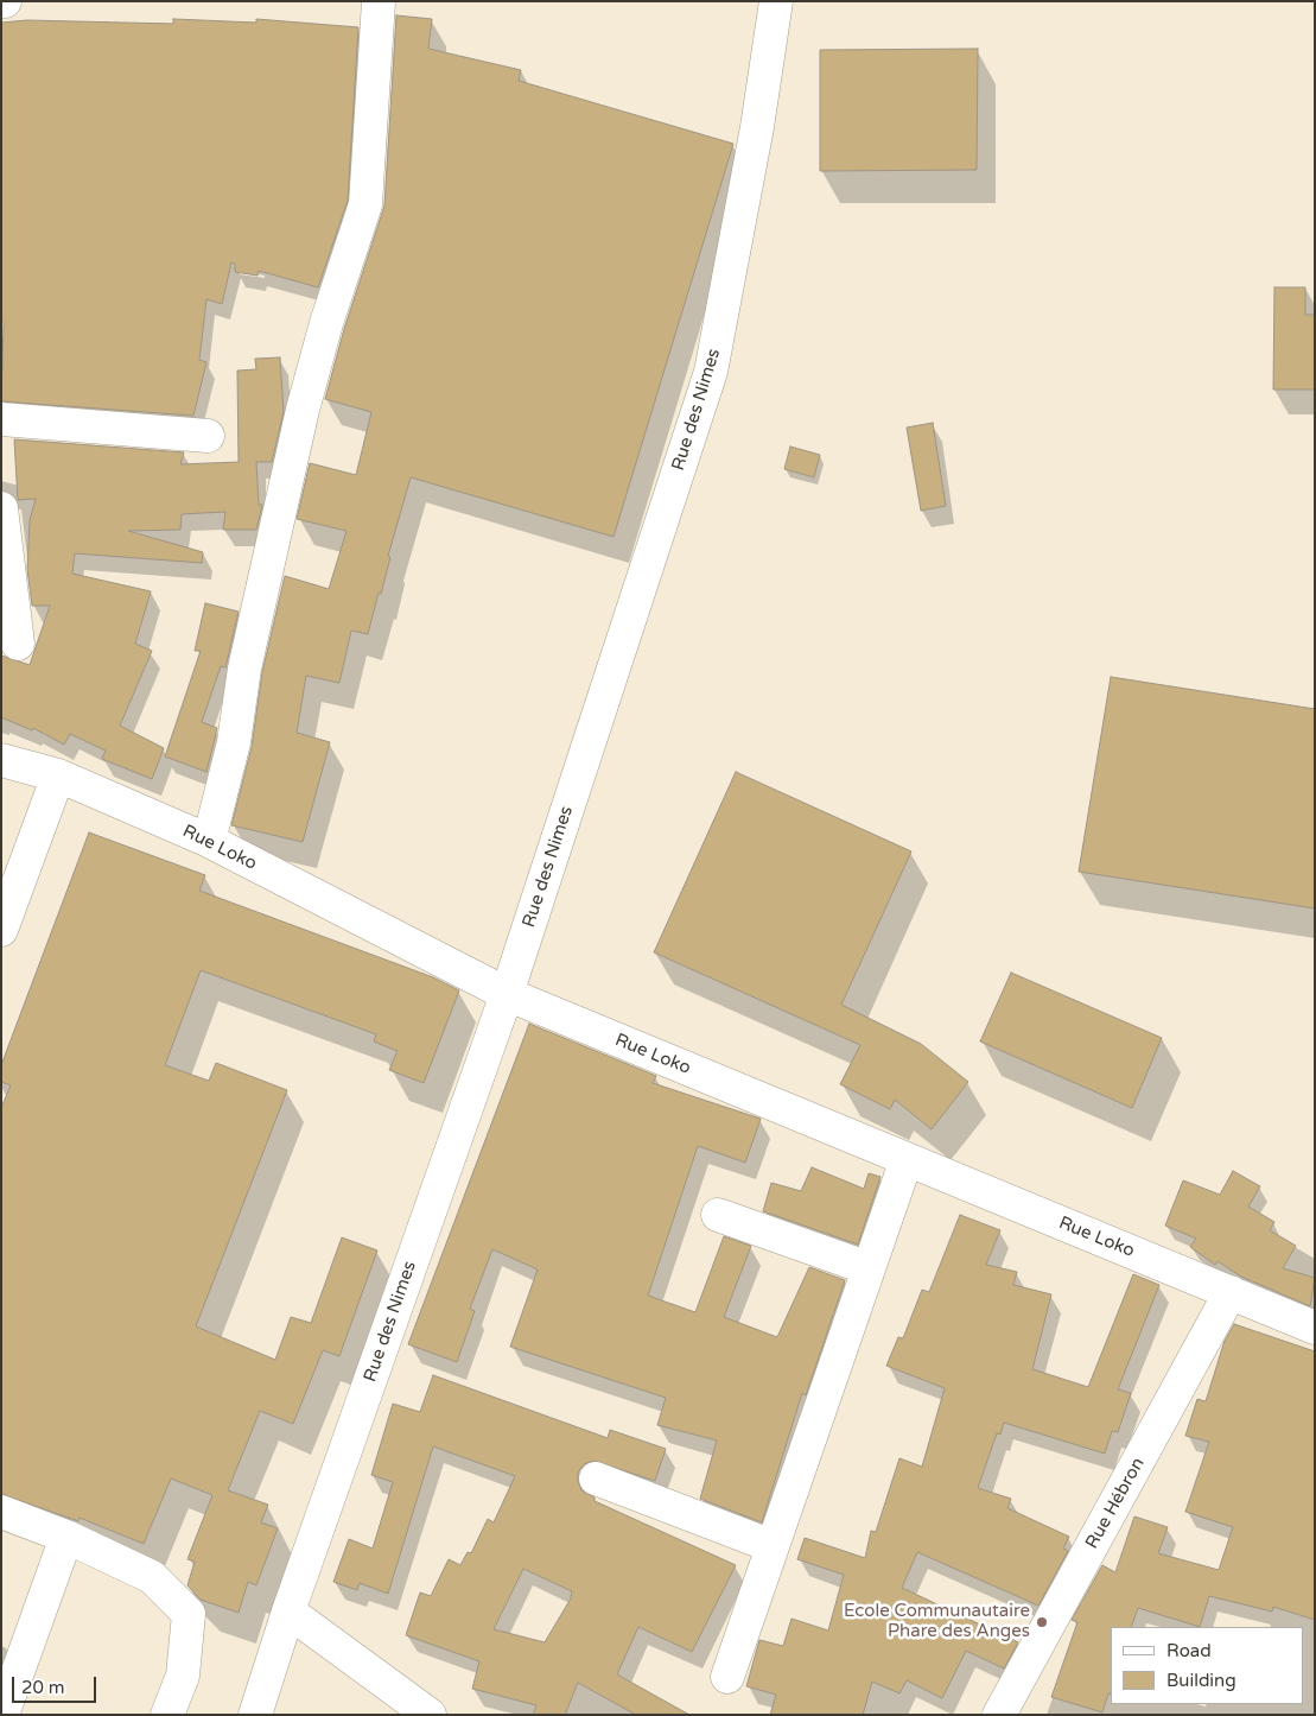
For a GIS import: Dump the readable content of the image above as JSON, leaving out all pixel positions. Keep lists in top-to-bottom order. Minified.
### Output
{"streets":{"street":["Rue des Nimes","Rue Loko","Rue Hébron"]},"crossings":[["Rue des Nimes","Rue Loko"],["Rue Loko","Rue Hébron"]],"places":["Ecole Communautaire Phare des Anges"],"legend":["Road","Building"],"scale_bar":"20 m"}
